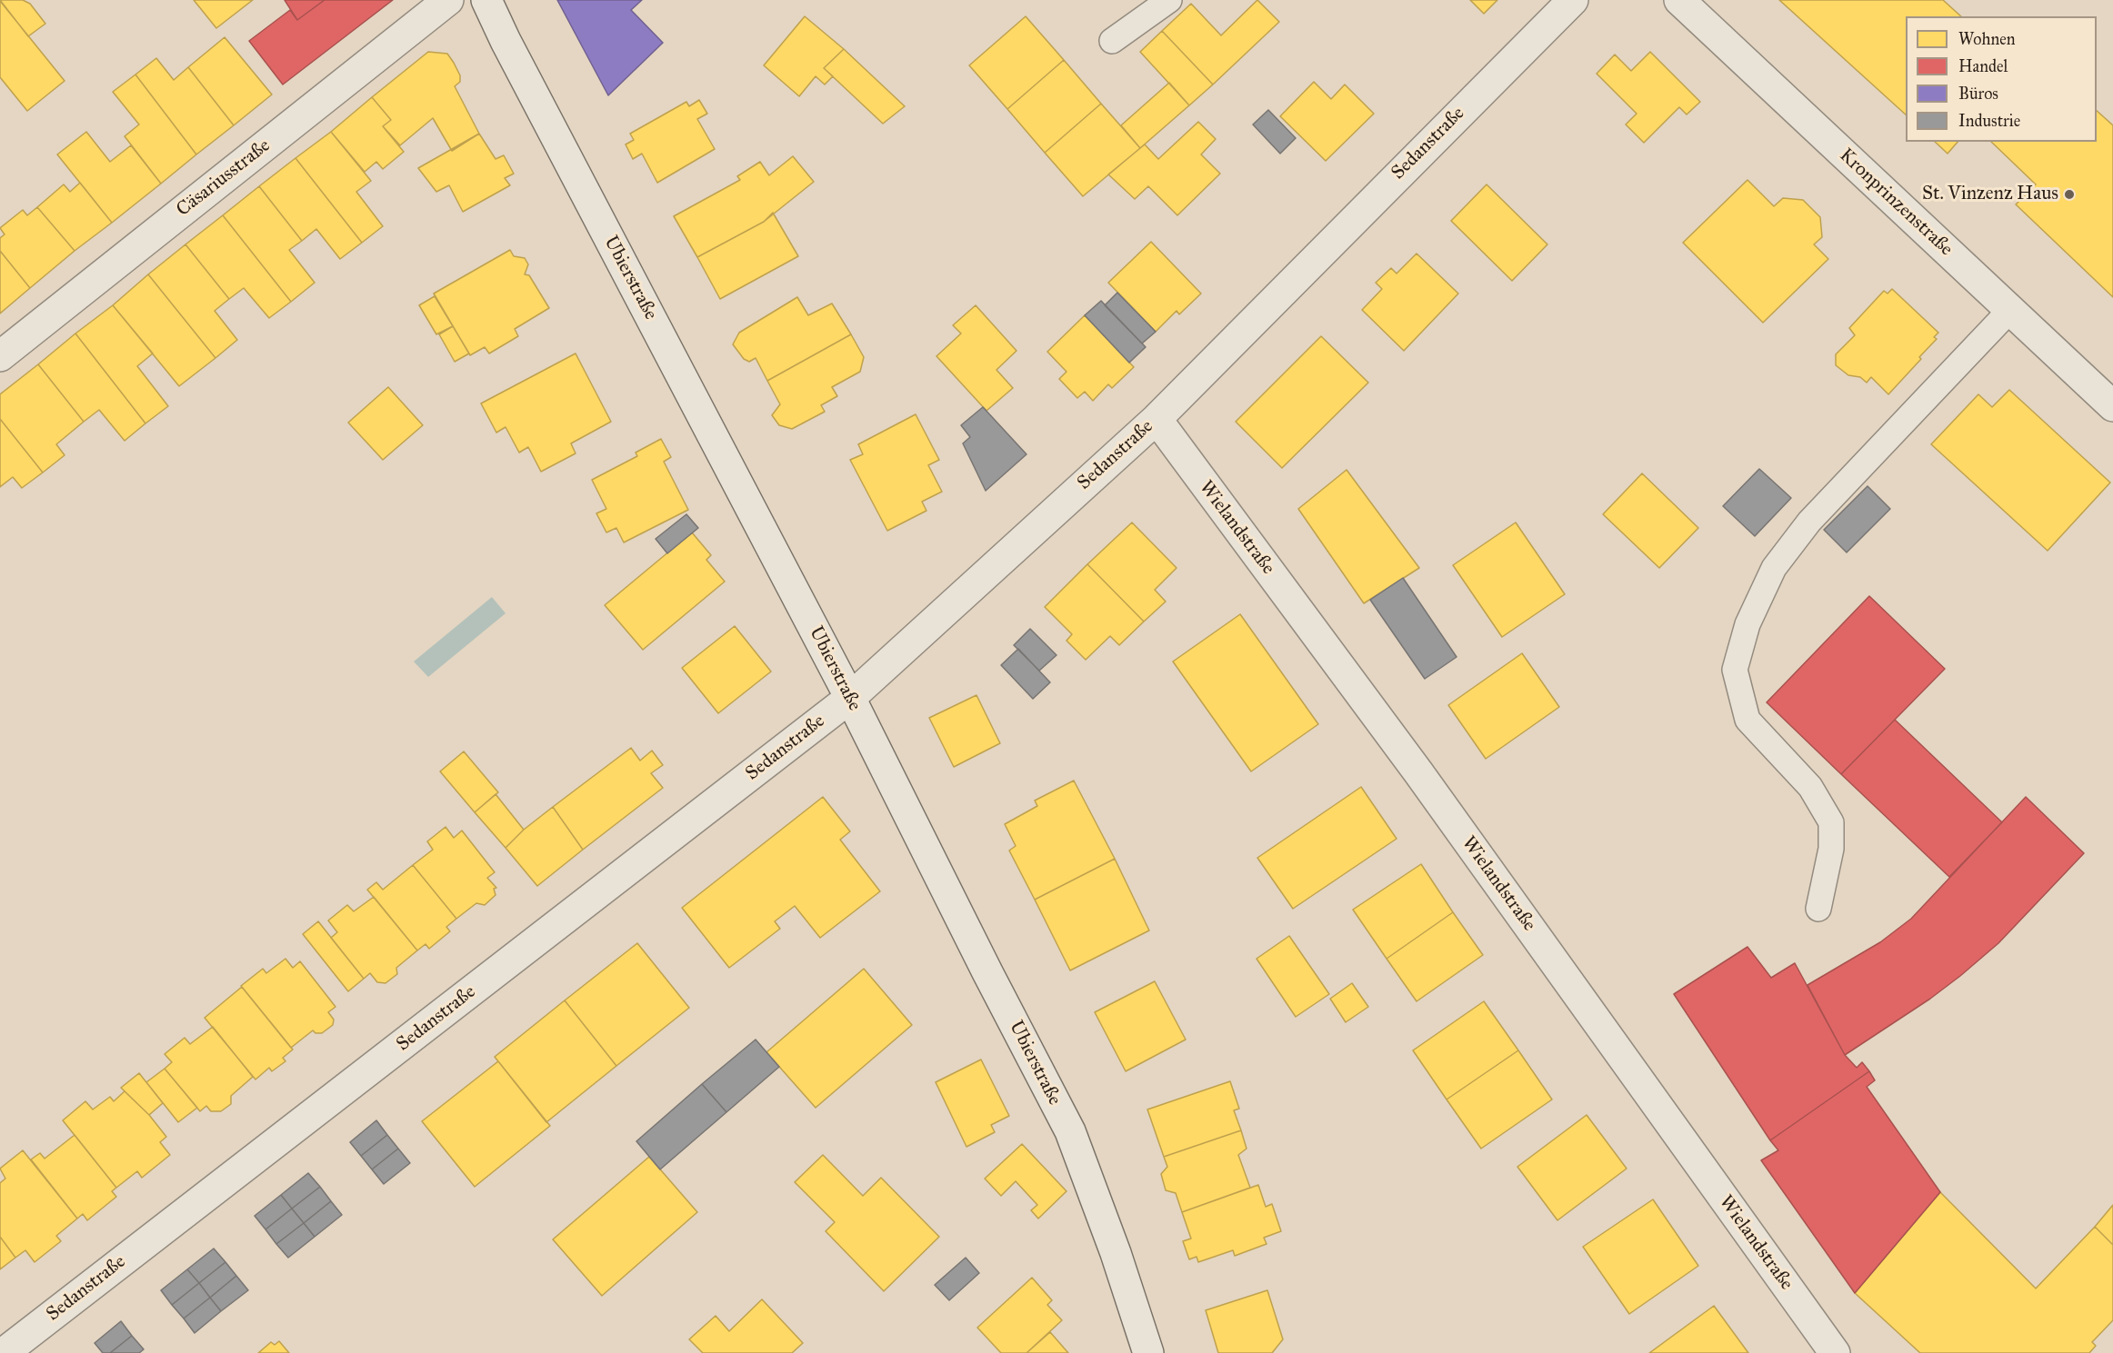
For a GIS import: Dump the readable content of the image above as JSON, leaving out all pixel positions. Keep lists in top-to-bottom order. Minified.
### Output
{"streets":{"street":["Sedanstraße","Cäsariusstraße","Kronprinzenstraße","Ubierstraße","Wielandstraße"]},"crossings":[["Sedanstraße","Ubierstraße"],["Sedanstraße","Wielandstraße"]],"places":["St. Vinzenz Haus"],"legend":["Wohnen","Handel","Büros","Industrie"]}
